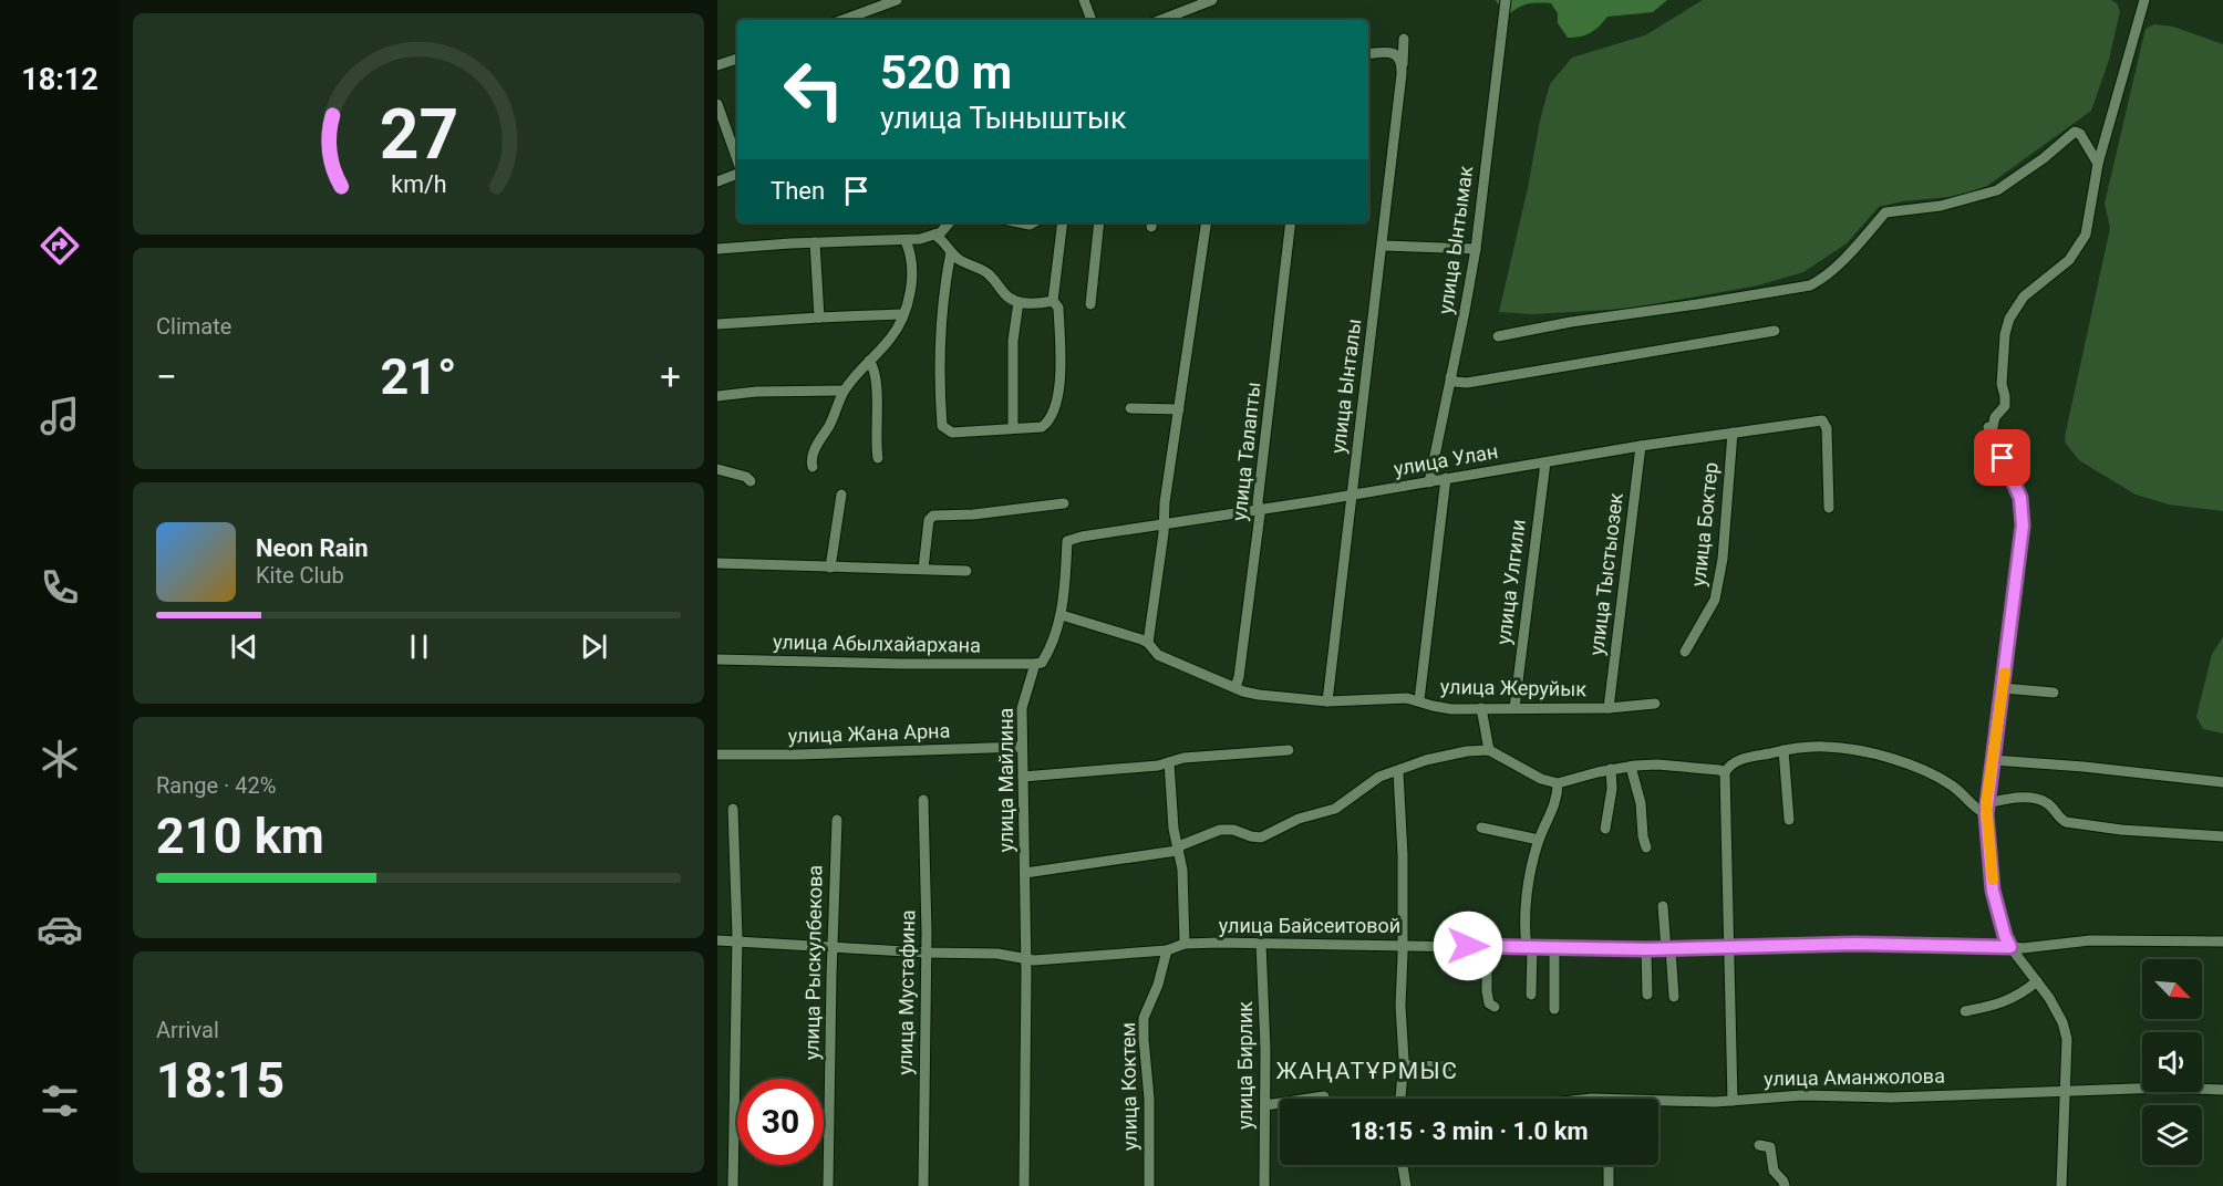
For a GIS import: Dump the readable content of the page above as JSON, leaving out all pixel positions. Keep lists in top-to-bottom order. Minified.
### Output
{"streets":{"street":["улица Ынтымак","улица Ынталы","улица Талапты","улица Улан","улица Боктер","улица Тыстыозек","улица Улгили","улица Абылхайархана","улица Жеруйык","улица Жана Арна","улица Майлина","улица Байсеитовой","улица Рыскулбекова","улица Мустафина","улица Бирлик","улица Аманжолова","улица Коктем"]},"crossings":[["улица Ынтымак","улица Улан"],["улица Ынталы","улица Улан"],["улица Ынталы","улица Жеруйык"],["улица Талапты","улица Улан"],["улица Талапты","улица Жеруйык"],["улица Улан","улица Боктер"],["улица Улан","улица Тыстыозек"],["улица Улан","улица Улгили"],["улица Улан","улица Майлина"],["улица Тыстыозек","улица Жеруйык"],["улица Улгили","улица Жеруйык"],["улица Абылхайархана","улица Майлина"],["улица Жеруйык","улица Майлина"],["улица Жана Арна","улица Майлина"],["улица Майлина","улица Байсеитовой"],["улица Байсеитовой","улица Рыскулбекова"],["улица Байсеитовой","улица Мустафина"],["улица Байсеитовой","улица Бирлик"],["улица Байсеитовой","улица Коктем"]],"districts":["ЖАҢАТҰРМЫС"],"north":"bottom right","page":{"tabs":"18:12","turn":["520 m","улица Тыныштык"],"then":"Then","tile":["Climate",["Range · 42%","210 km"],["Arrival","18:15"]],"heat":["−","21°","+"],"song":["Neon Rain","Kite Club"],"limit":"30","trip":"18:15 · 3 min · 1.0 km","gauge":["27","km/h"]}}
